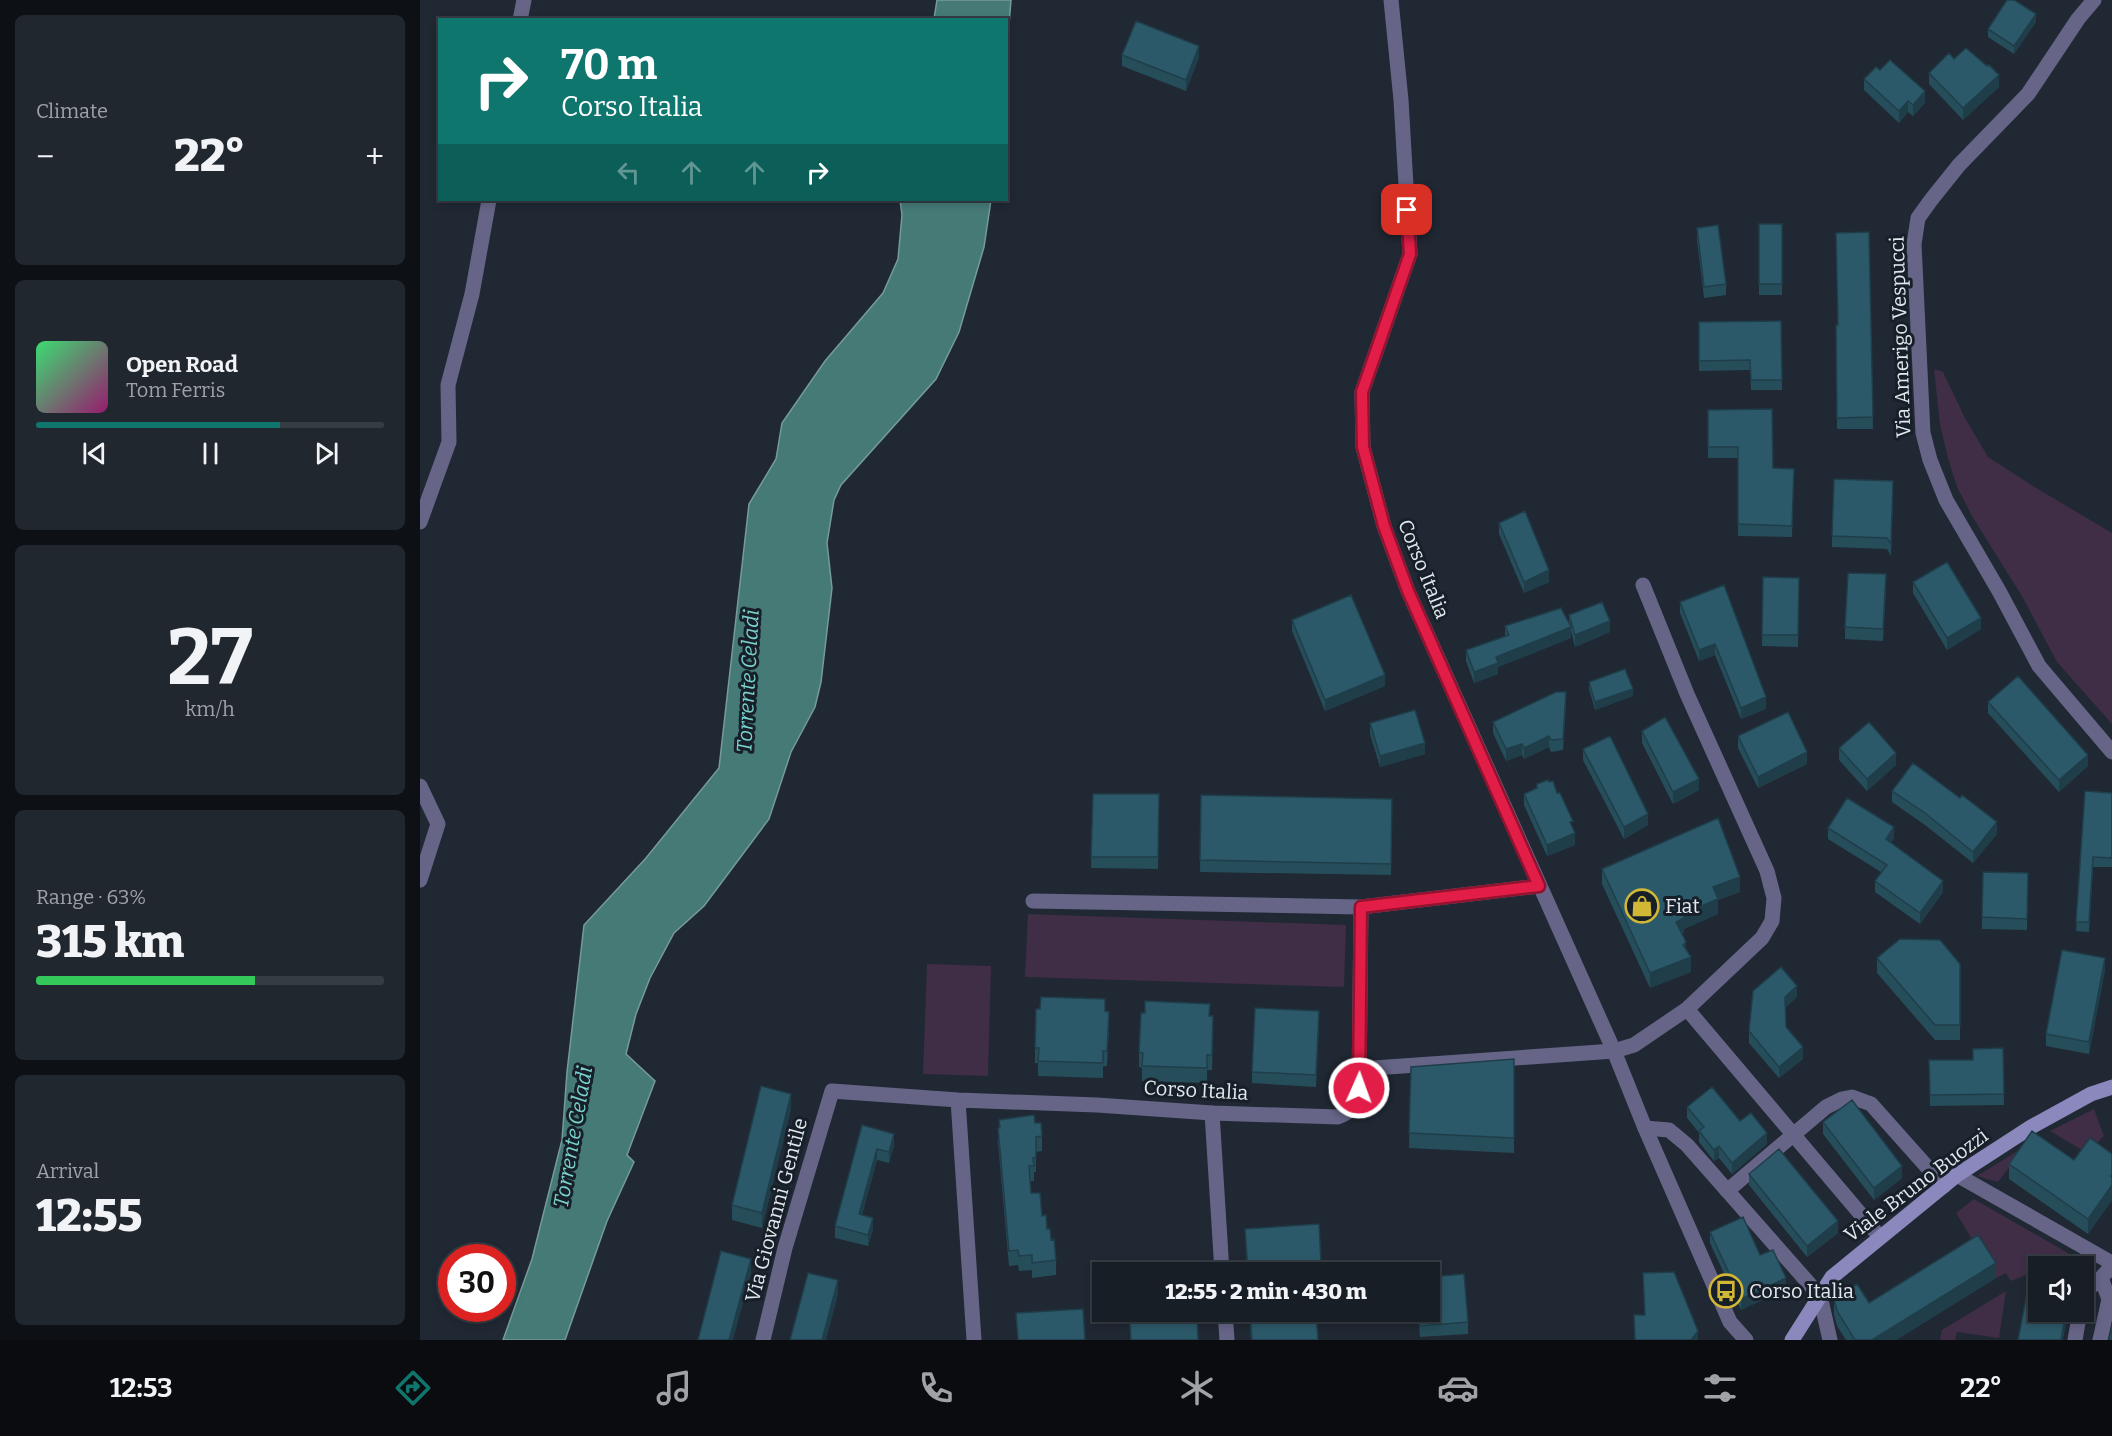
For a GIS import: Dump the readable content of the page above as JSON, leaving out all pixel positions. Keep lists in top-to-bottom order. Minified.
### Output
{"streets":{"main road":["Viale Bruno Buozzi"],"street":["Via Amerigo Vespucci","Corso Italia","Via Giovanni Gentile"]},"crossings":[["Corso Italia","Via Giovanni Gentile"]],"water":["Torrente Celadi"],"places":{"shop":["Fiat"],"bus stop":["Corso Italia"]},"page":{"tile":["Climate",["27","km/h"],["Range · 63%","315 km"],["Arrival","12:55"]],"turn":["70 m","Corso Italia"],"heat":["−","22°","+"],"song":["Open Road","Tom Ferris"],"limit":"30","trip":"12:55 · 2 min · 430 m","tabs":["12:53","22°"]}}
